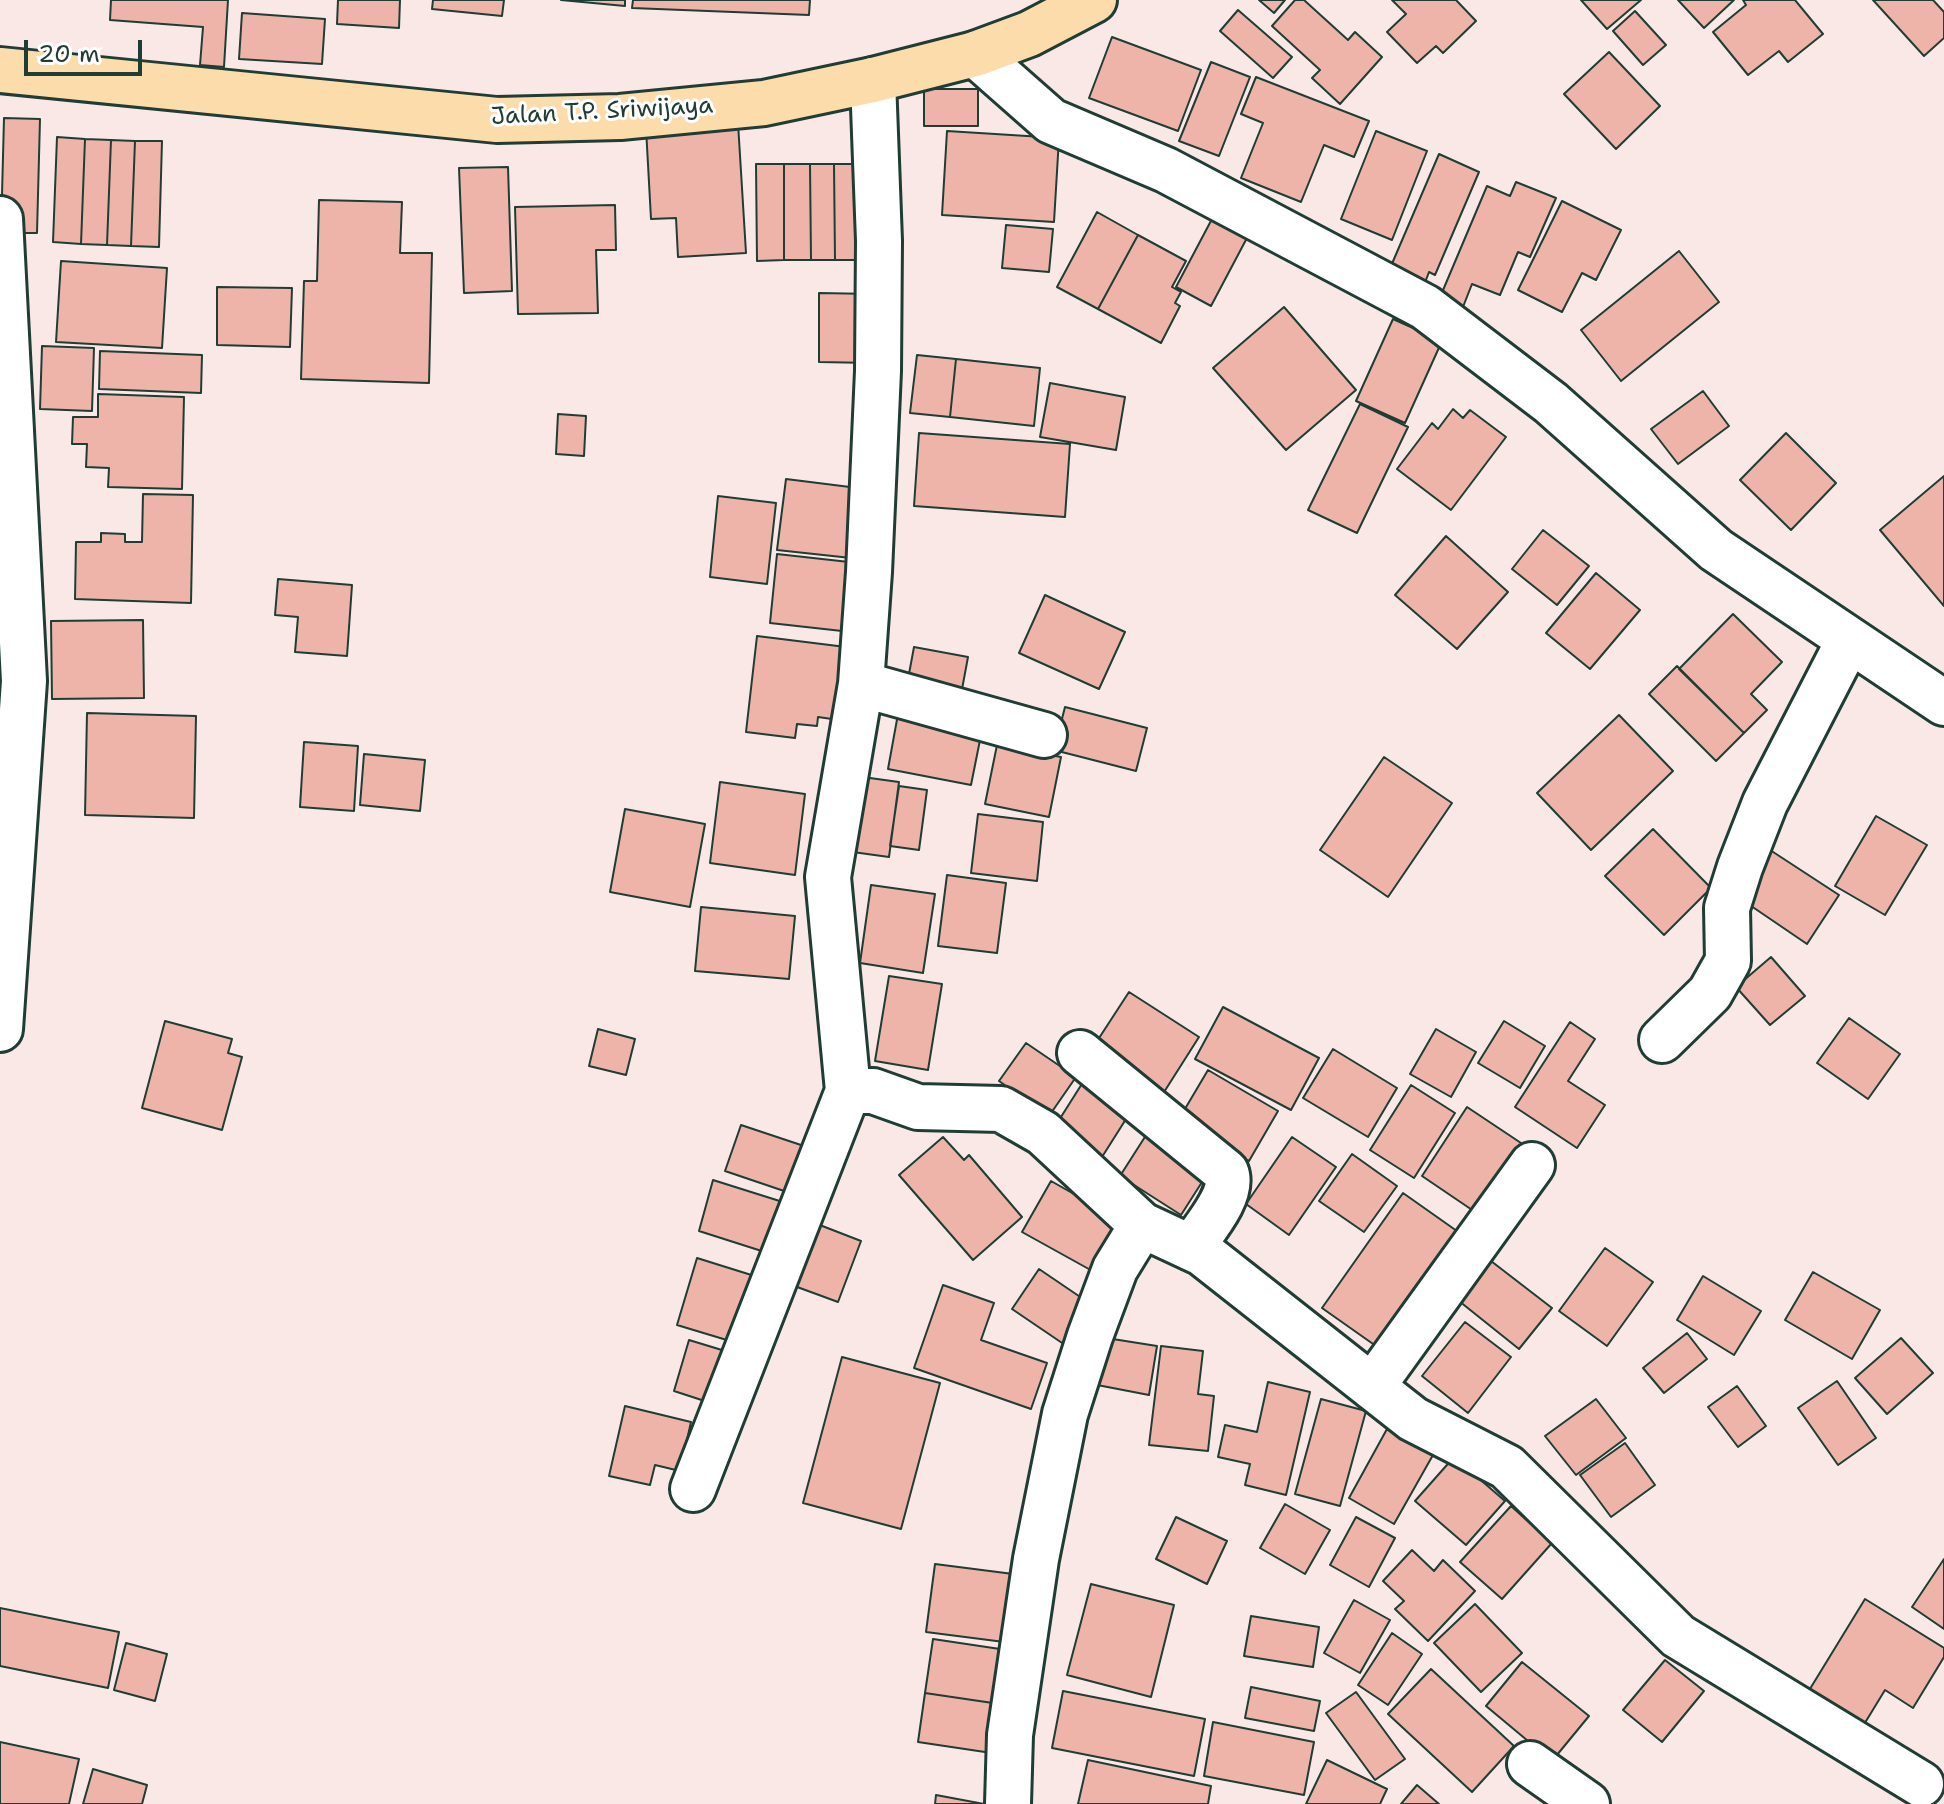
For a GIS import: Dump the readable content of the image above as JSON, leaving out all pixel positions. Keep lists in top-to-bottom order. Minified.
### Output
{"streets":{"main road":["Jalan T.P. Sriwijaya"]},"scale_bar":"20 m"}
